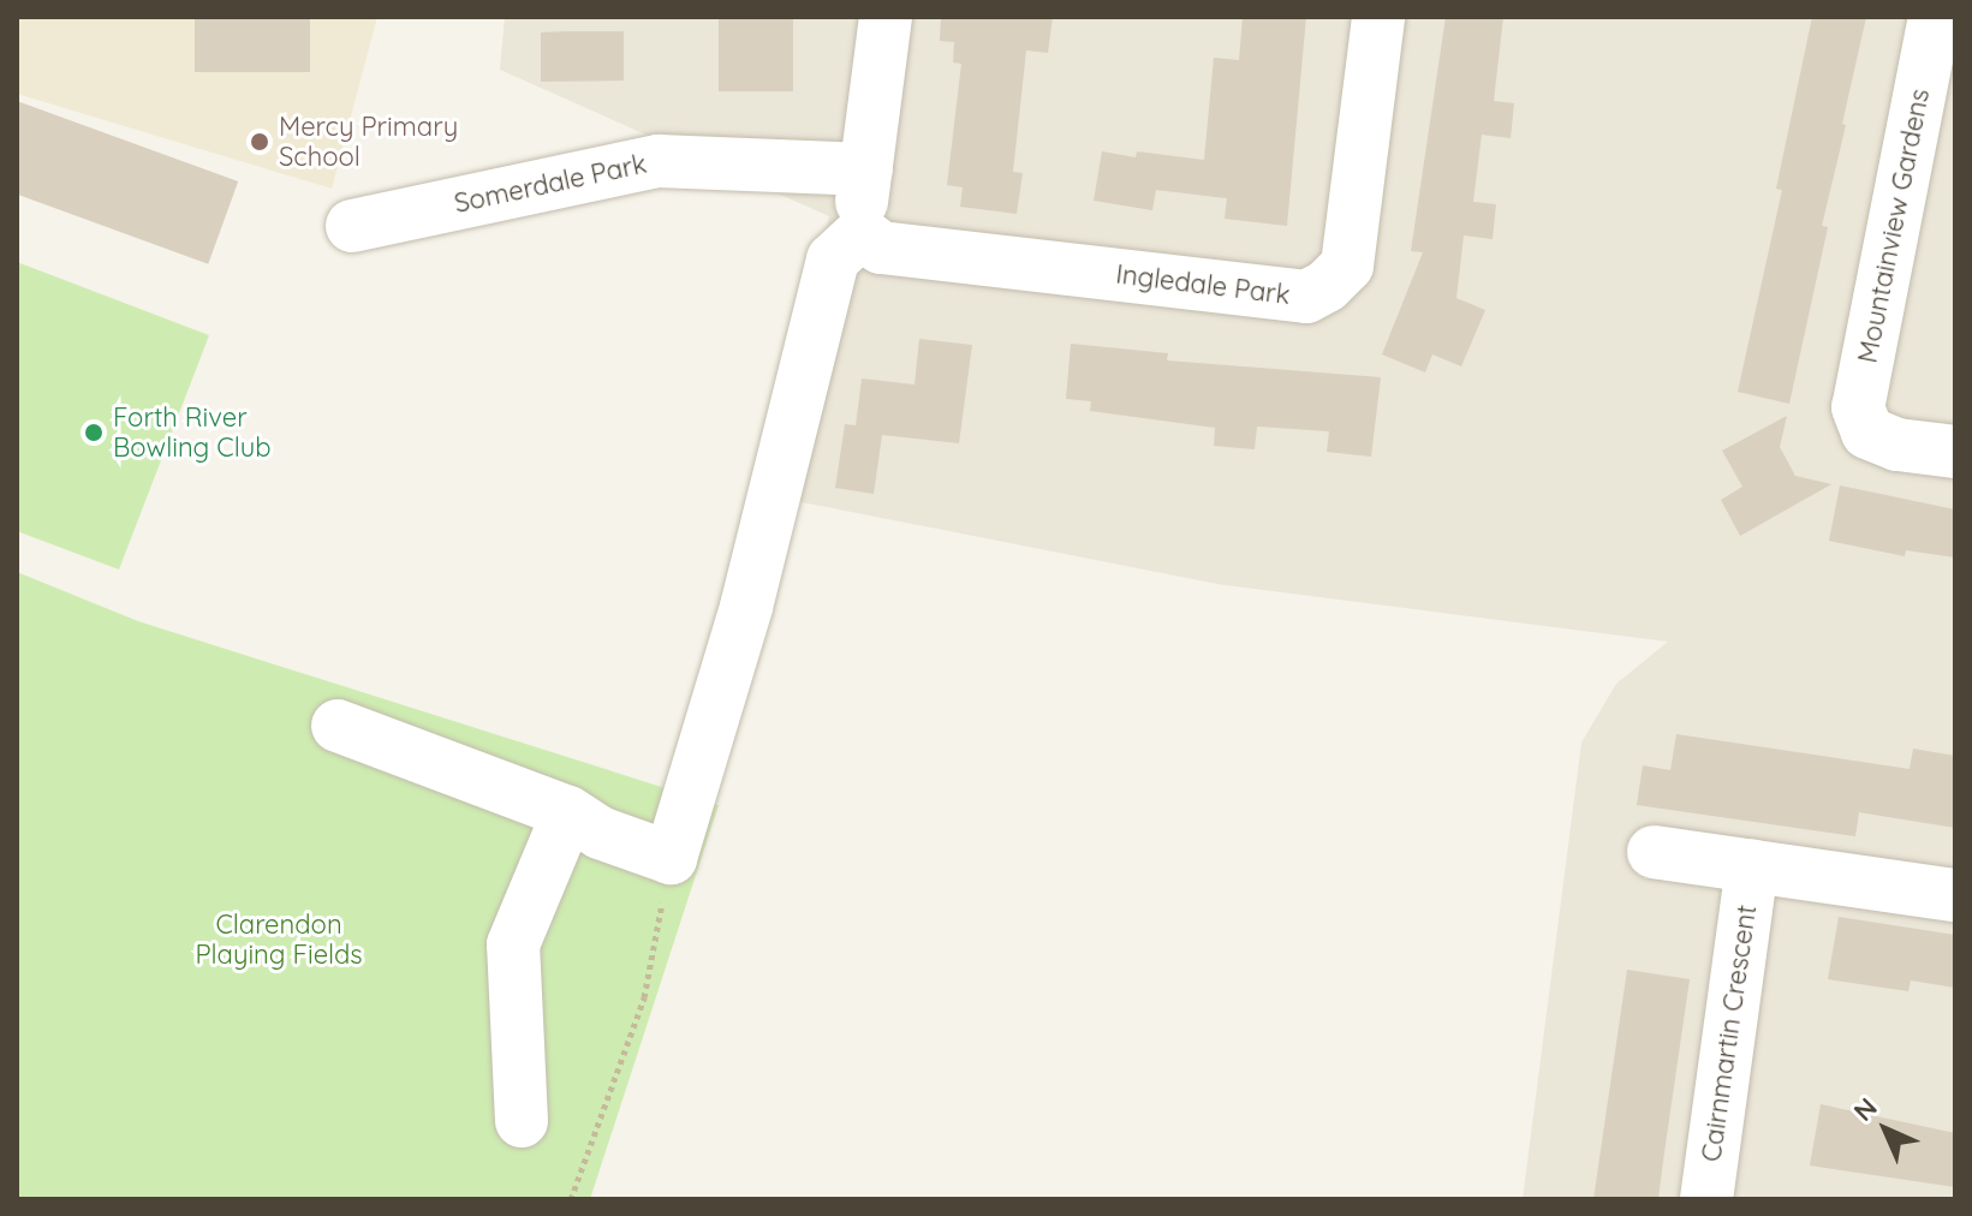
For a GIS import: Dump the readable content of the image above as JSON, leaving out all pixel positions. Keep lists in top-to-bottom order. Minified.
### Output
{"streets":{"street":["Somerdale Park","Mountainview Gardens","Ingledale Park","Cairnmartin Crescent"]},"parks":["Clarendon Playing Fields"],"places":["Mercy Primary School","Forth River Bowling Club"],"north":"top left"}
